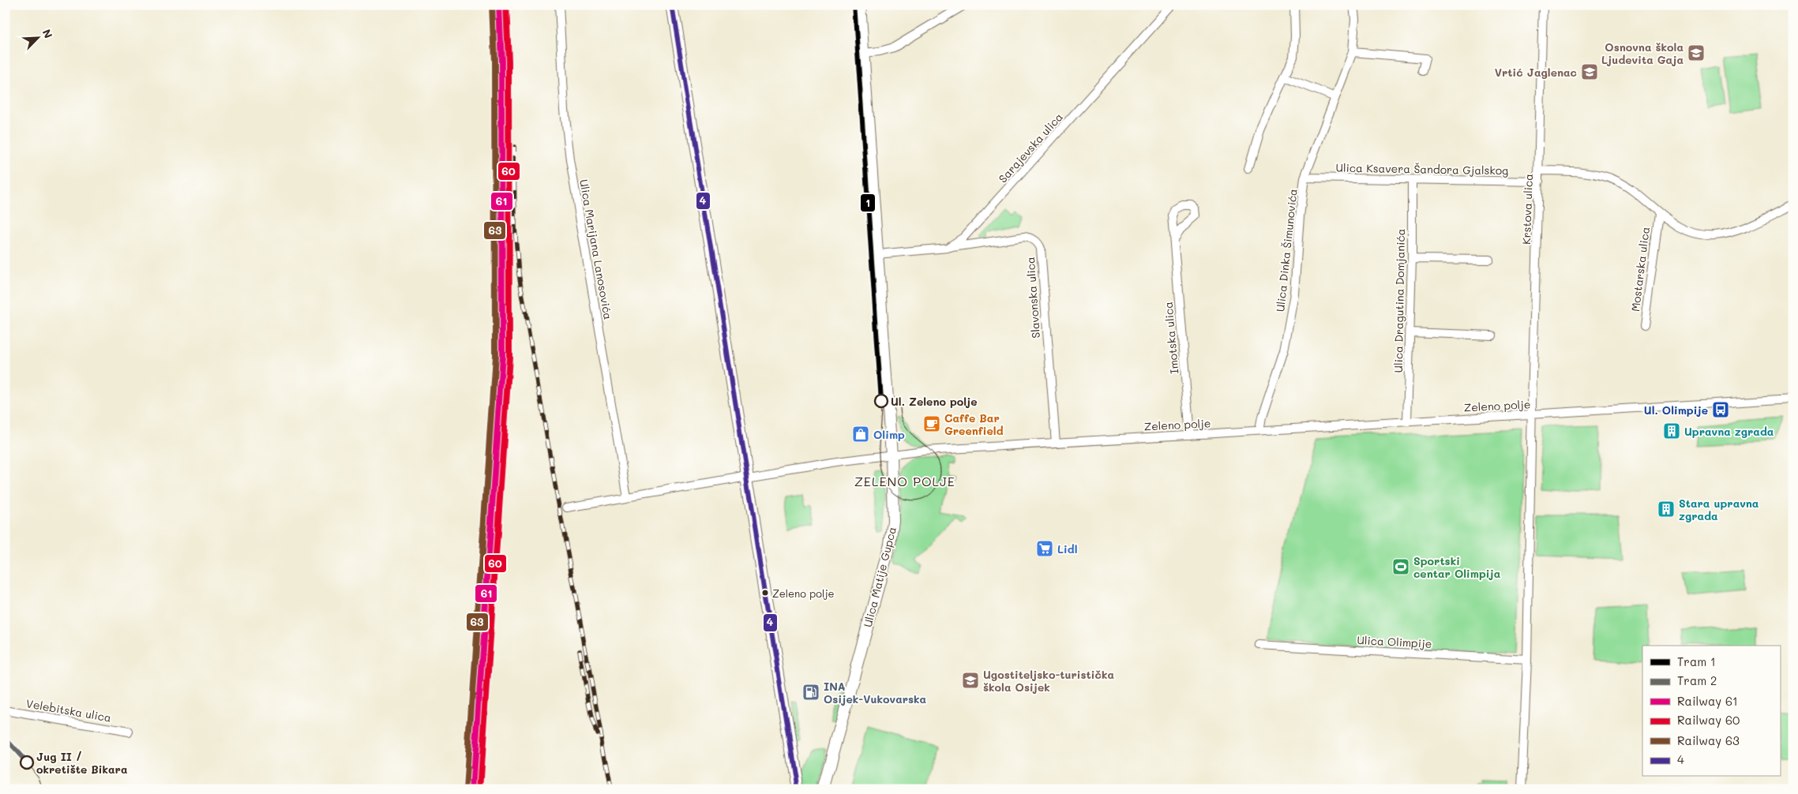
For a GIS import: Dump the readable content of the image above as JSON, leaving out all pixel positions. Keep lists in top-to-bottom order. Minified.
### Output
{"streets":{"main road":["Ulica Matije Gupca"],"street":["Sarajevska ulica","Ulica Ksavera Šandora Gjalskog","Krstova ulica","Ulica Marijana Lanosovića","Ulica Dinka Šimunovića","Mostarska ulica","Slavonska ulica","Ulica Dragutina Domjanića","Imotska ulica","Zeleno polje","Ulica Olimpije","Velebitska ulica"]},"crossings":[["Sarajevska ulica","Slavonska ulica"],["Sarajevska ulica","Ulica Matije Gupca"],["Ulica Ksavera Šandora Gjalskog","Krstova ulica"],["Ulica Ksavera Šandora Gjalskog","Ulica Dinka Šimunovića"],["Ulica Ksavera Šandora Gjalskog","Ulica Dragutina Domjanića"],["Krstova ulica","Mostarska ulica"],["Krstova ulica","Zeleno polje"],["Ulica Marijana Lanosovića","Zeleno polje"],["Ulica Dinka Šimunovića","Zeleno polje"],["Slavonska ulica","Zeleno polje"],["Ulica Dragutina Domjanića","Zeleno polje"],["Imotska ulica","Zeleno polje"],["Zeleno polje","Ulica Matije Gupca"]],"districts":["ZELENO POLJE"],"places":{"school or university":["Osnovna škola Ljudevita Gaja","Vrtić Jaglenac","Ugostiteljsko-turistička škola Osijek"],"other":["Ul. Zeleno polje","Zeleno polje","Jug II / okretište Bikara"],"bus stop":["Ul. Olimpije"],"cafe":["Caffe Bar Greenfield"],"building":["Upravna zgrada","Stara upravna zgrada"],"shop":["Olimp"],"supermarket":["Lidl"],"sports":["Sportski centar Olimpija"],"fuel station":["INA Osijek-Vukovarska"]},"lines":["tram line 1","rail line 61","rail line 60","rail line 63","transit line 4","tram line 2"],"legend":["Tram 1","Tram 2","Railway 61","Railway 60","Railway 63","4"],"north":"top right"}
